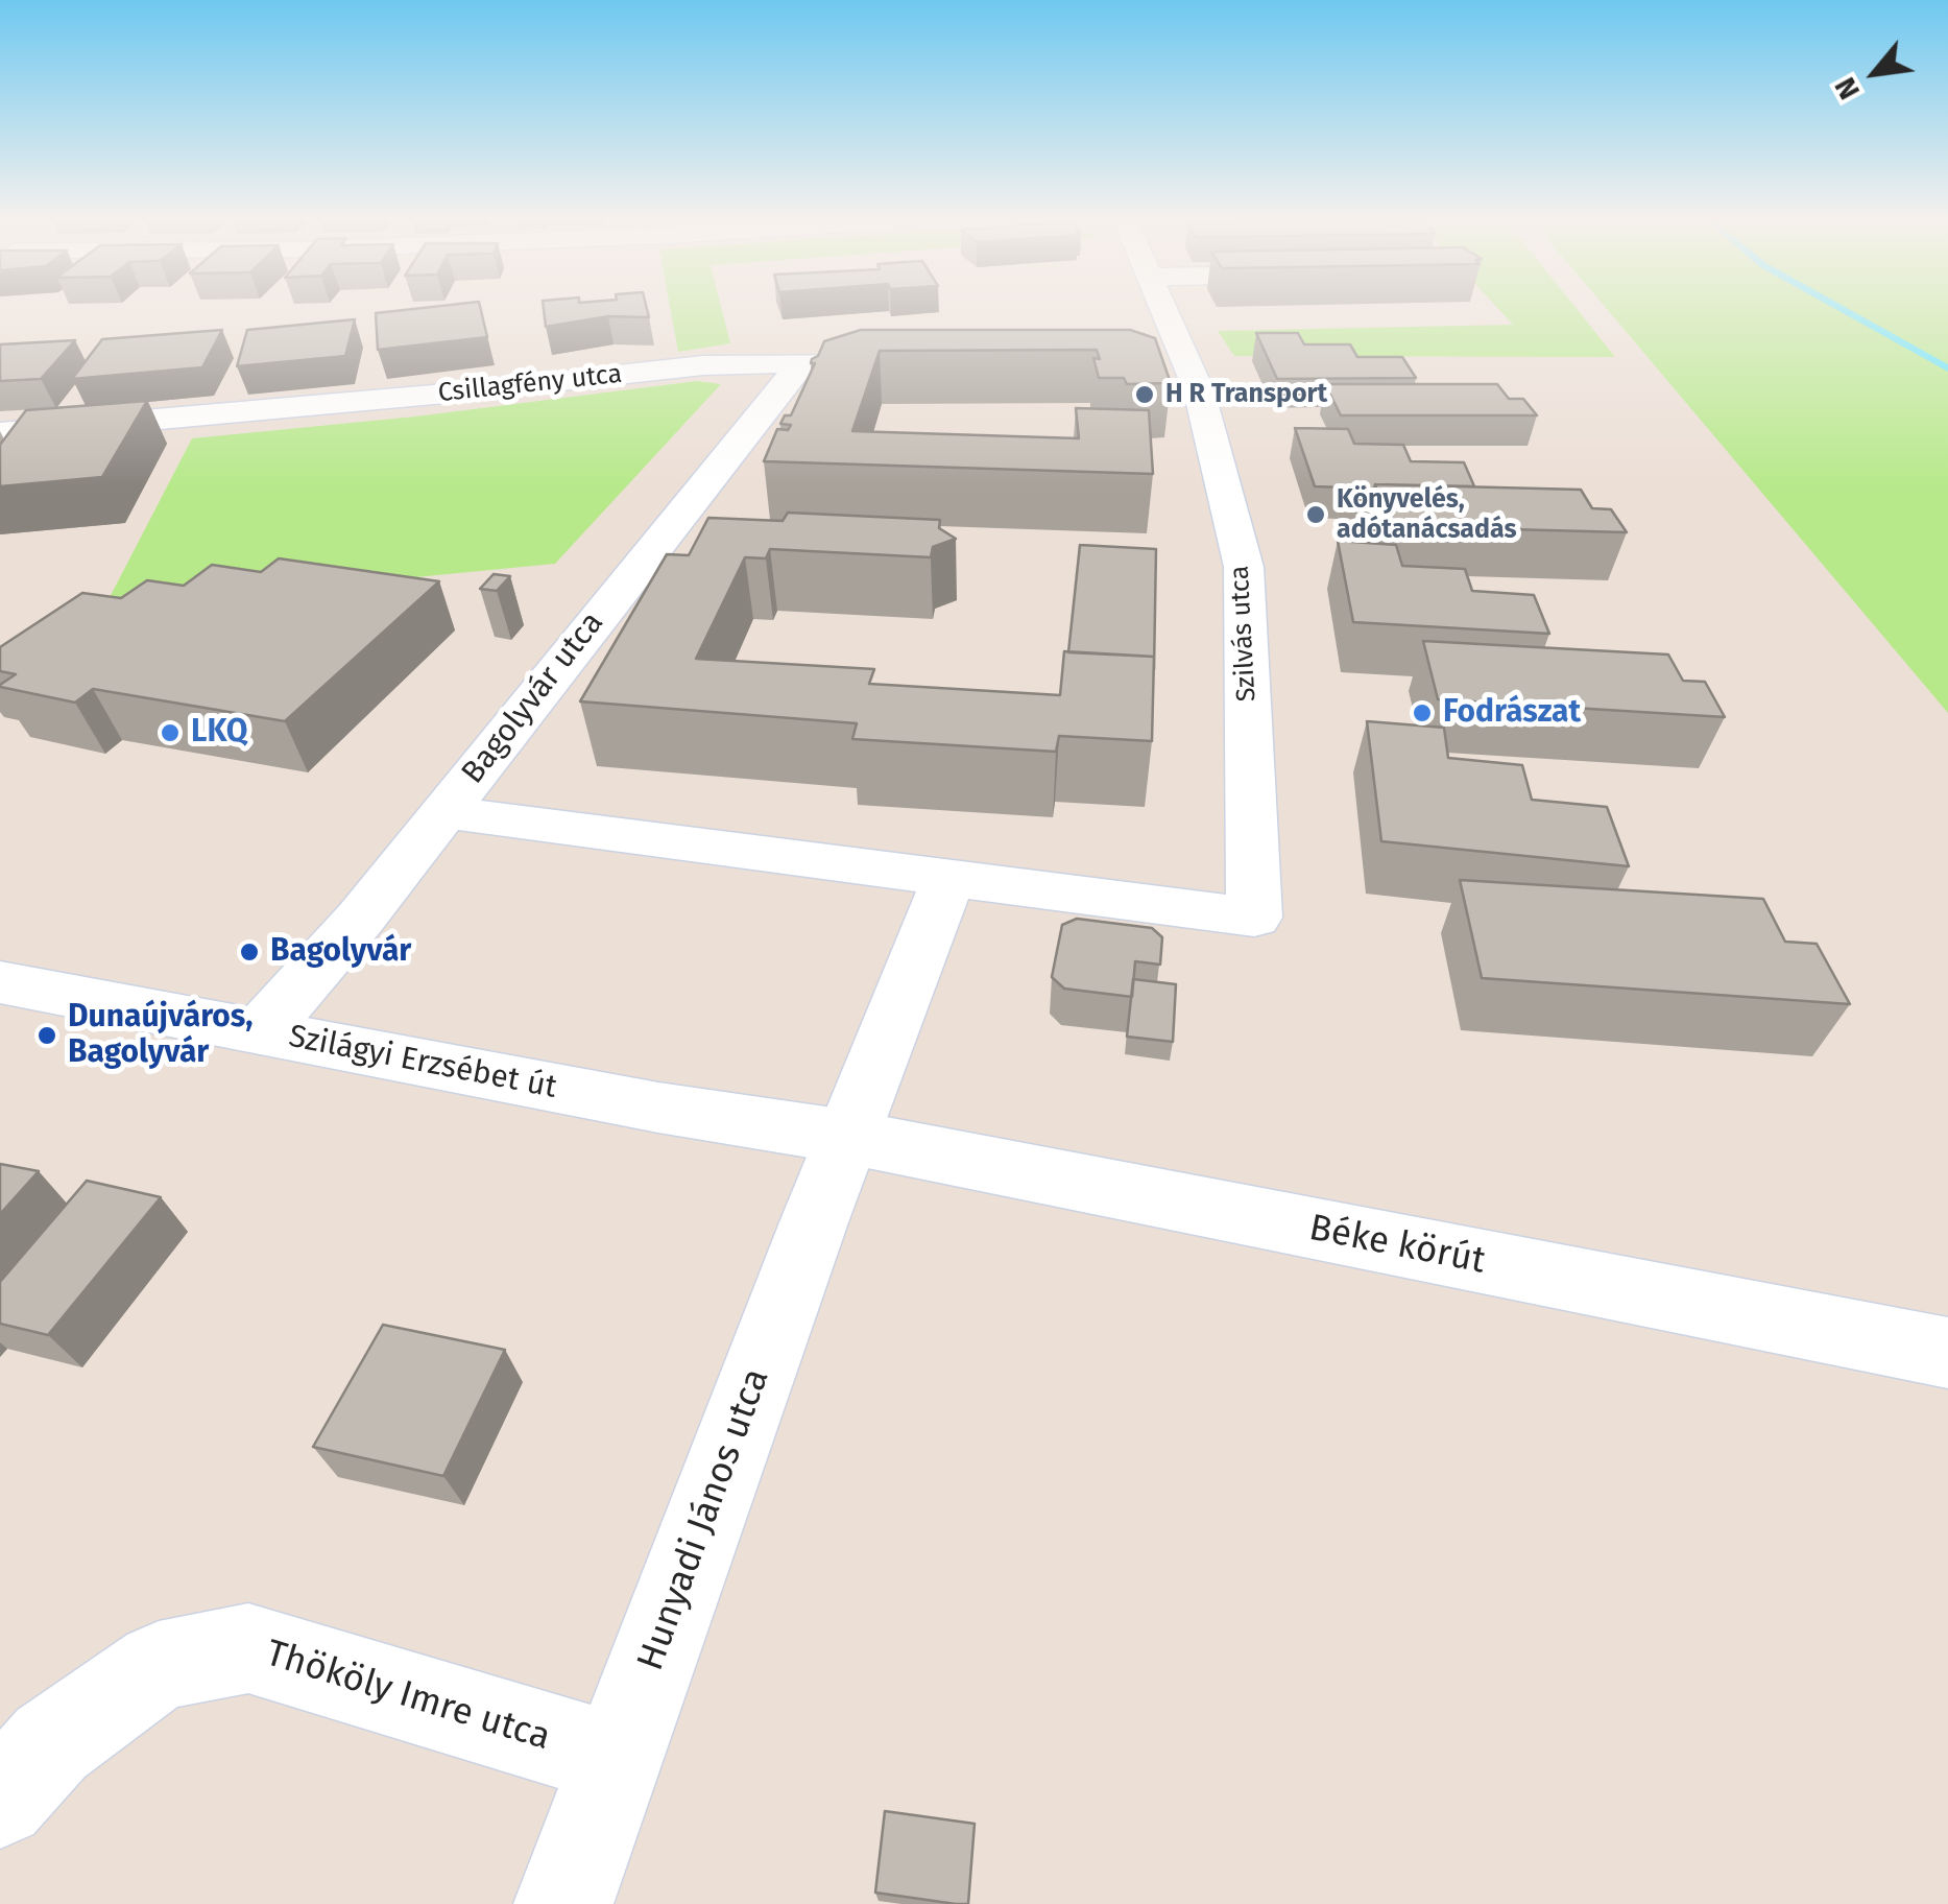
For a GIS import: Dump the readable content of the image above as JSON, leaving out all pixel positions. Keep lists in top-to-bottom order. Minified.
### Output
{"streets":{"street":["Csillagfény utca","Szilvás utca","Bagolyvár utca","Szilágyi Erzsébet út","Béke körút","Hunyadi János utca","Thököly Imre utca"]},"crossings":[["Csillagfény utca","Bagolyvár utca"],["Szilvás utca","Hunyadi János utca"],["Bagolyvár utca","Szilágyi Erzsébet út"],["Szilágyi Erzsébet út","Béke körút"],["Szilágyi Erzsébet út","Hunyadi János utca"],["Béke körút","Hunyadi János utca"],["Hunyadi János utca","Thököly Imre utca"]],"places":["H R Transport","Könyvelés, adótanácsadás","Fodrászat","LKQ","Bagolyvár","Dunaújváros, Bagolyvár"],"north":"bottom left"}
